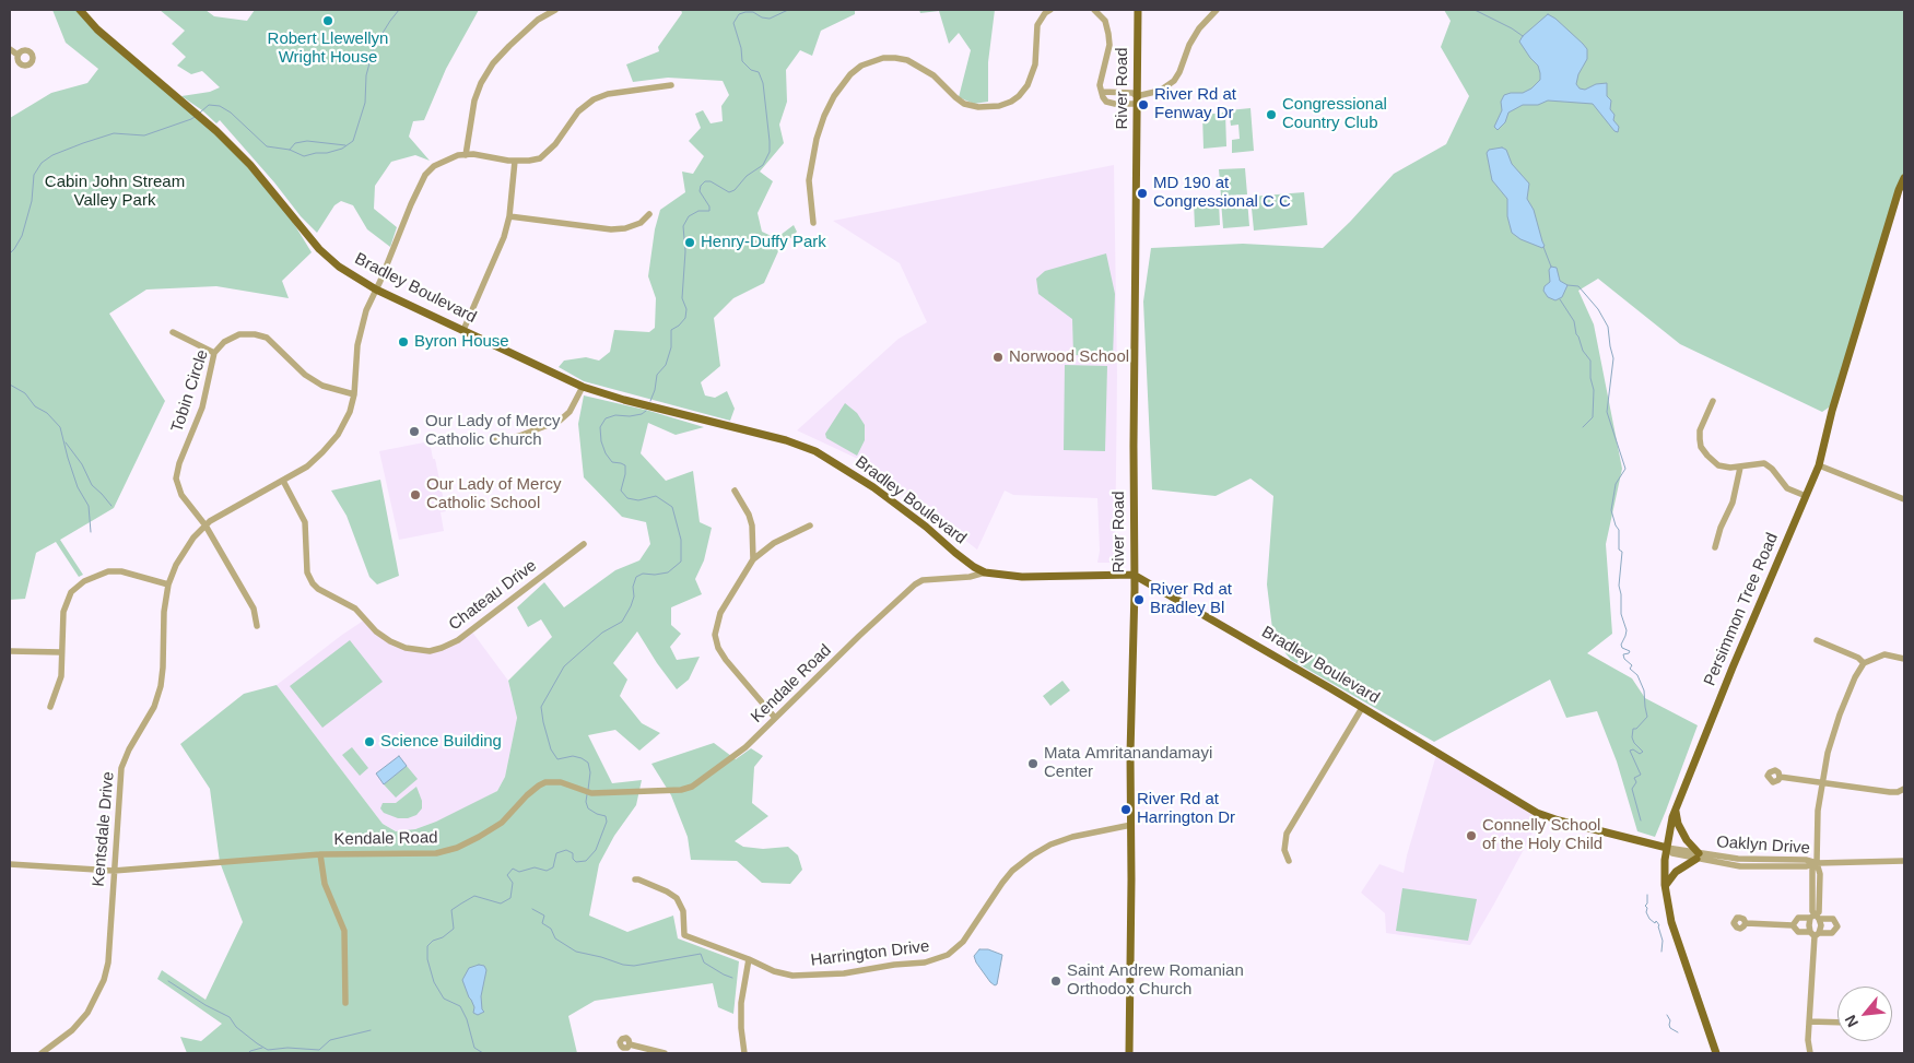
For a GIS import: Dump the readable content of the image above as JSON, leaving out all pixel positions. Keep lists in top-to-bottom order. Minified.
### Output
{"streets":{"main road":["River Road","Bradley Boulevard","Persimmon Tree Road"],"street":["Tobin Circle","Chateau Drive","Kendale Road","Kentsdale Drive","Oaklyn Drive","Harrington Drive"]},"crossings":[["River Road","Bradley Boulevard"],["River Road","Harrington Drive"],["Bradley Boulevard","Persimmon Tree Road"],["Bradley Boulevard","Kendale Road"],["Bradley Boulevard","Kentsdale Drive"],["Bradley Boulevard","Oaklyn Drive"],["Tobin Circle","Kentsdale Drive"],["Chateau Drive","Kentsdale Drive"],["Persimmon Tree Road","Oaklyn Drive"],["Kendale Road","Kentsdale Drive"]],"parks":["Cabin John Stream Valley Park"],"places":["Robert Llewellyn Wright House","River Rd at Fenway Dr","Congressional Country Club","MD 190 at Congressional C C","Henry-Duffy Park","Byron House","Norwood School","Our Lady of Mercy Catholic Church","Our Lady of Mercy Catholic School","River Rd at Bradley Bl","Science Building","Mata Amritanandamayi Center","River Rd at Harrington Dr","Connelly School of the Holy Child","Saint Andrew Romanian Orthodox Church"],"north":"bottom left"}
